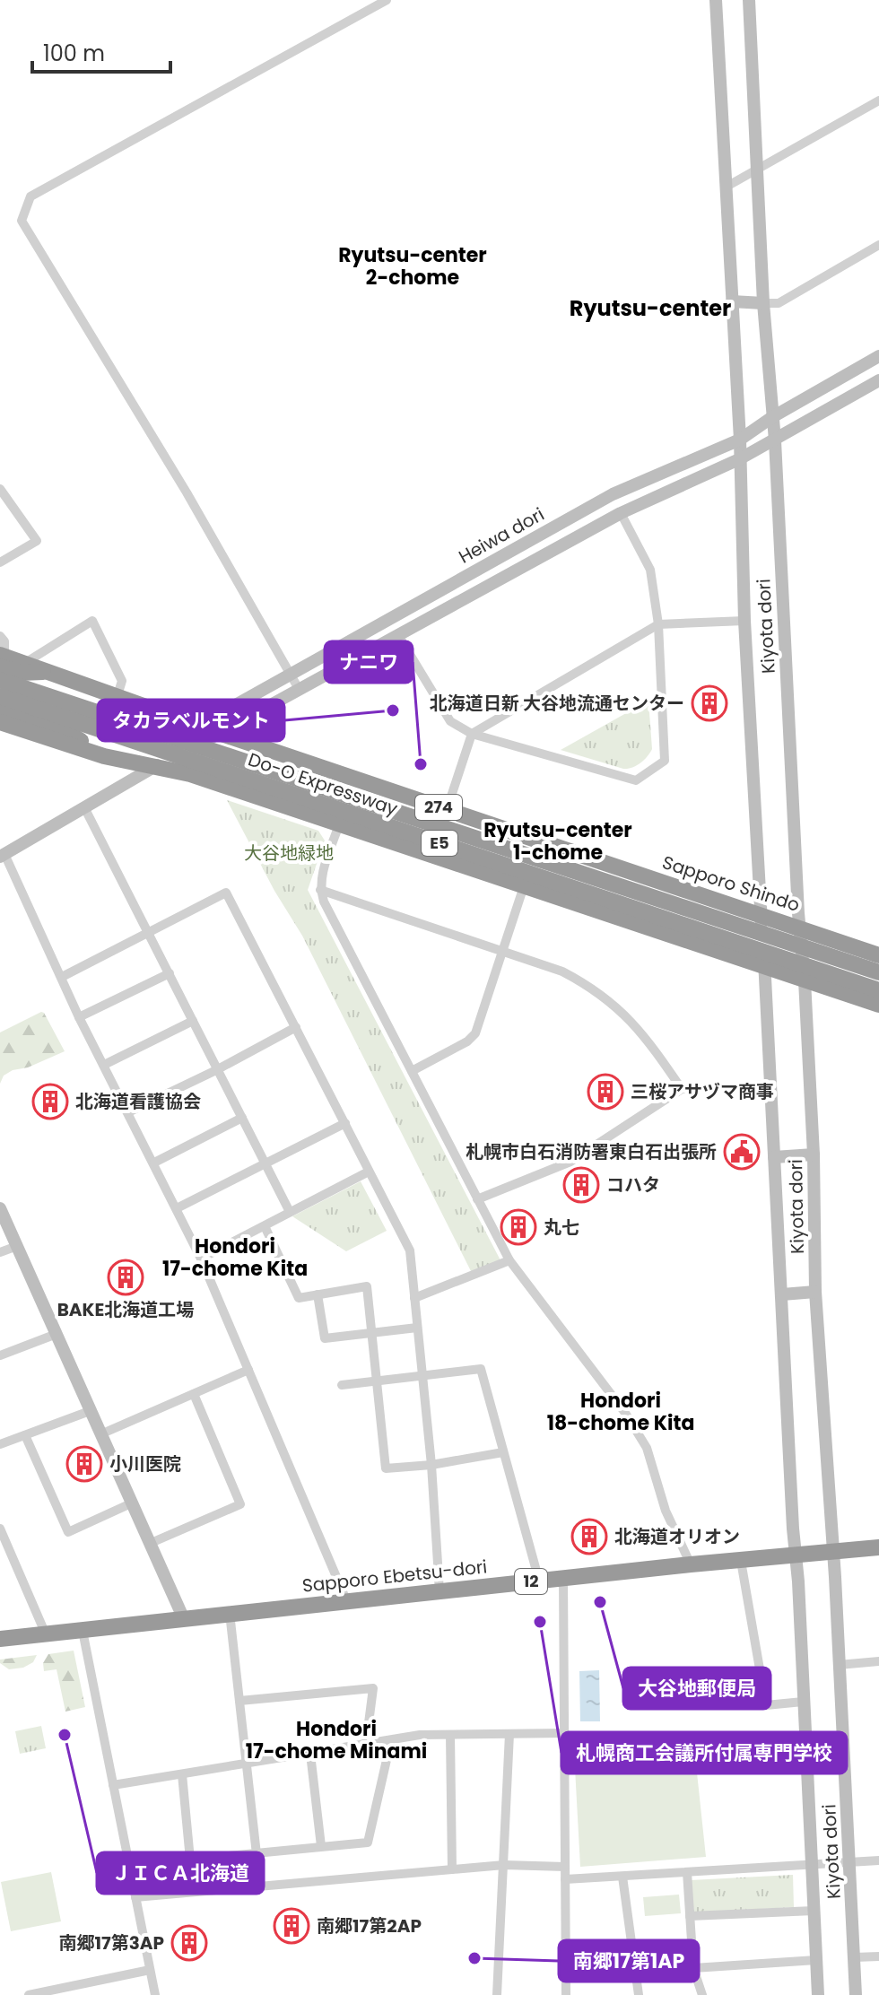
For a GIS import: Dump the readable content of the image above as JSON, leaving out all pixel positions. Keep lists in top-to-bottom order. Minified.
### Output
{"streets":{"highway":["Do-O Expressway","274","E5","Sapporo Shindo","Sapporo Ebetsu-dori","12"],"street":["Heiwa dori","Kiyota dori"]},"crossings":[["Heiwa dori","Kiyota dori"],["Heiwa dori","Sapporo Shindo"],["Kiyota dori","Sapporo Shindo"],["Kiyota dori","Sapporo Ebetsu-dori"]],"districts":["Ryutsu-center 2-chome","Ryutsu-center","Ryutsu-center 1-chome","Hondori 17-chome Kita","Hondori 18-chome Kita","Hondori 17-chome Minami"],"parks":["大谷地緑地"],"places":{"building":["北海道日新 大谷地流通センター","三桜アサヅマ商事","北海道看護協会","コハタ","丸七","BAKE北海道工場","小川医院","北海道オリオン","南郷17第2AP","南郷17第3AP"],"other":["タカラベルモント","ナニワ","大谷地郵便局","札幌商工会議所付属専門学校","ＪＩＣＡ北海道","南郷17第1AP"],"public building":["札幌市白石消防署東白石出張所"]},"scale_bar":"100 m"}
